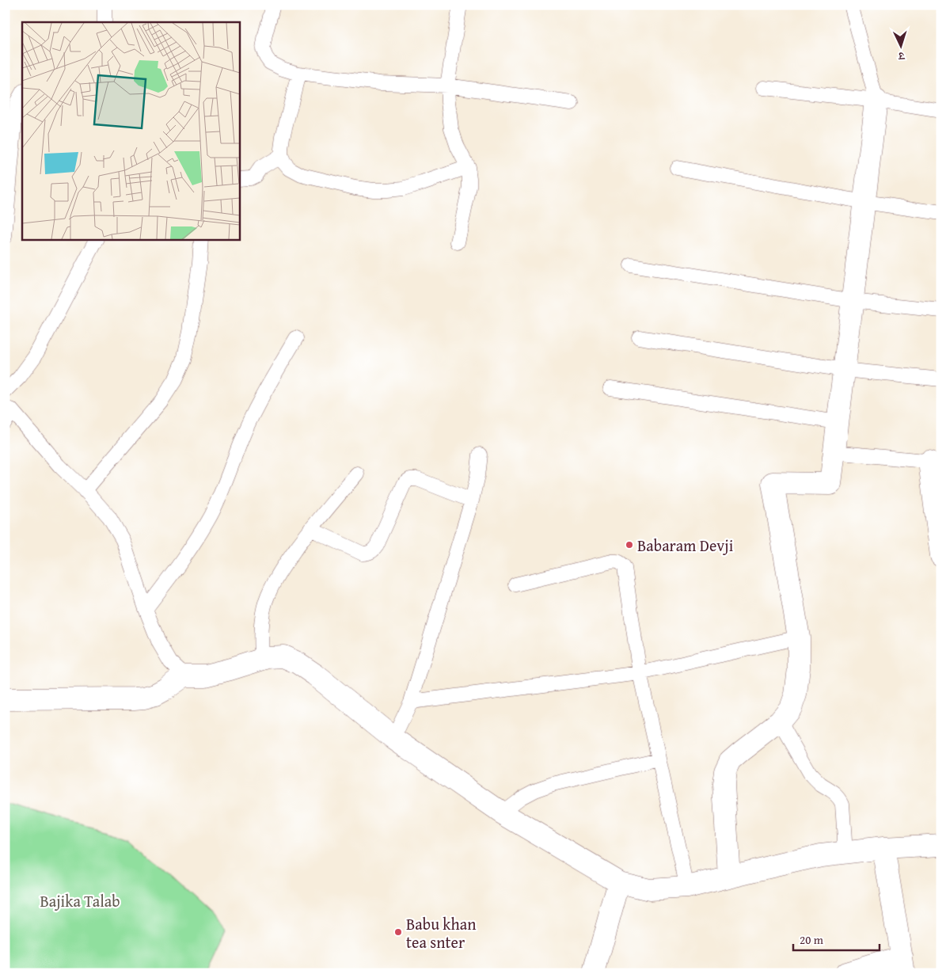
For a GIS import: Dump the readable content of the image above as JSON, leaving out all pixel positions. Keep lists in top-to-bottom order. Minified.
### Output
{"parks":["Bajika Talab"],"places":["Babaram Devji","Babu khan tea snter"],"scale_bar":"20 m","north":"bottom"}
